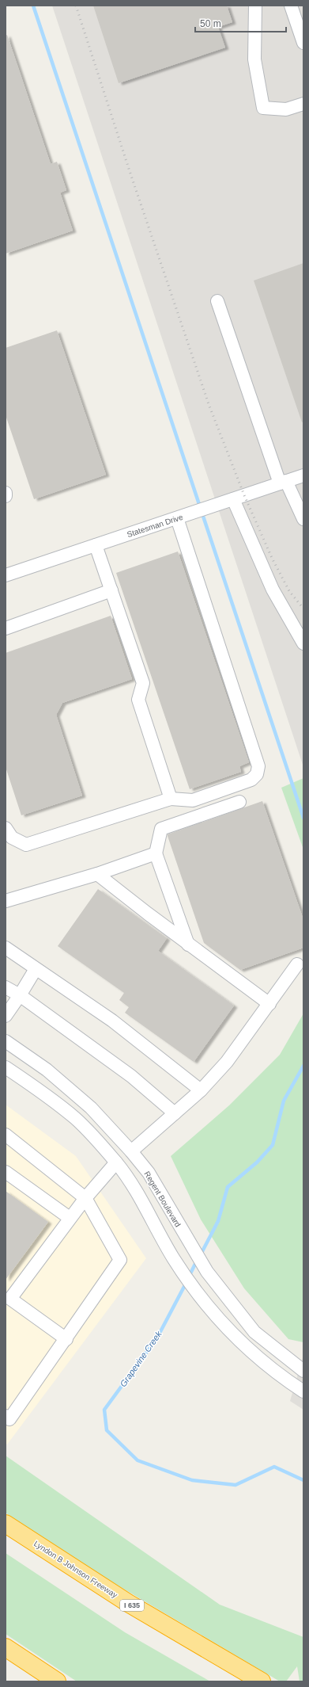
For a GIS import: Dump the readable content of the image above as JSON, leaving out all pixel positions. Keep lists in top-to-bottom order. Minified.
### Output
{"streets":{"highway":["Lyndon B Johnson Freeway","I 635"],"street":["Statesman Drive","Regent Boulevard"]},"water":["Grapevine Creek"],"scale_bar":"50 m"}
